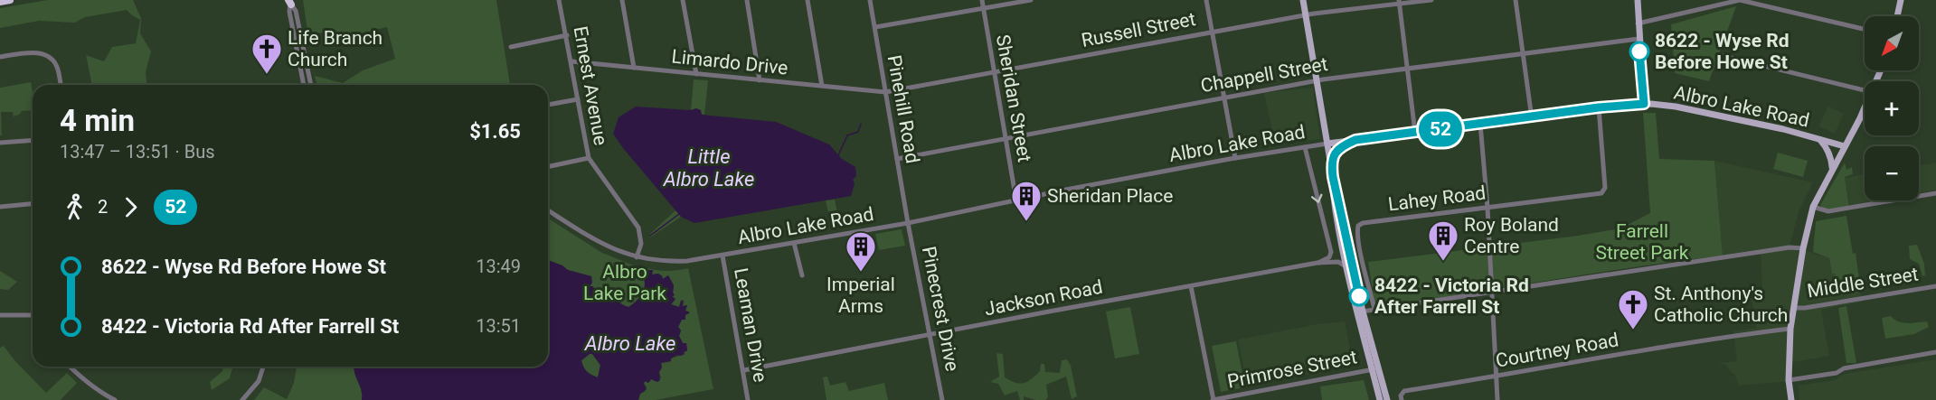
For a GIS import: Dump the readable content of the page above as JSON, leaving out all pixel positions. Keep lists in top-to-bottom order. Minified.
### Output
{"streets":{"main road":["Albro Lake Road"],"street":["Russell Street","Limardo Drive","Chappell Street","Ernest Avenue","Sheridan Street","Pinehill Road","Lahey Road","Middle Street","Jackson Road","Pinecrest Drive","Leaman Drive","Courtney Road","Primrose Street"]},"crossings":[["Russell Street","Limardo Drive"],["Russell Street","Sheridan Street"],["Russell Street","Pinehill Road"],["Limardo Drive","Ernest Avenue"],["Limardo Drive","Pinehill Road"],["Chappell Street","Sheridan Street"],["Chappell Street","Pinehill Road"],["Ernest Avenue","Albro Lake Road"],["Sheridan Street","Albro Lake Road"],["Albro Lake Road","Pinehill Road"],["Albro Lake Road","Lahey Road"],["Albro Lake Road","Pinecrest Drive"],["Albro Lake Road","Leaman Drive"],["Pinehill Road","Pinecrest Drive"],["Jackson Road","Pinecrest Drive"],["Jackson Road","Leaman Drive"]],"water":["Little Albro Lake","Albro Lake"],"parks":["Farrell Street Park","Albro Lake Park"],"places":{"other":["8622 - Wyse Rd Before Howe St","8422 - Victoria Rd After Farrell St"],"church":["Life Branch Church","St. Anthony's Catholic Church"],"building":["Sheridan Place","Roy Boland Centre","Imperial Arms"]},"lines":["bus line 52"],"north":"bottom left","page":{"on_map":"52","map_buttons":["+","−"],"heading":["4 min","13:47 – 13:51 · Bus","$1.65"],"legs":["2","52"],"list":[{"name":"8622 - Wyse Rd Before Howe St","value":"13:49"},{"name":"8422 - Victoria Rd After Farrell St","value":"13:51"}]}}
